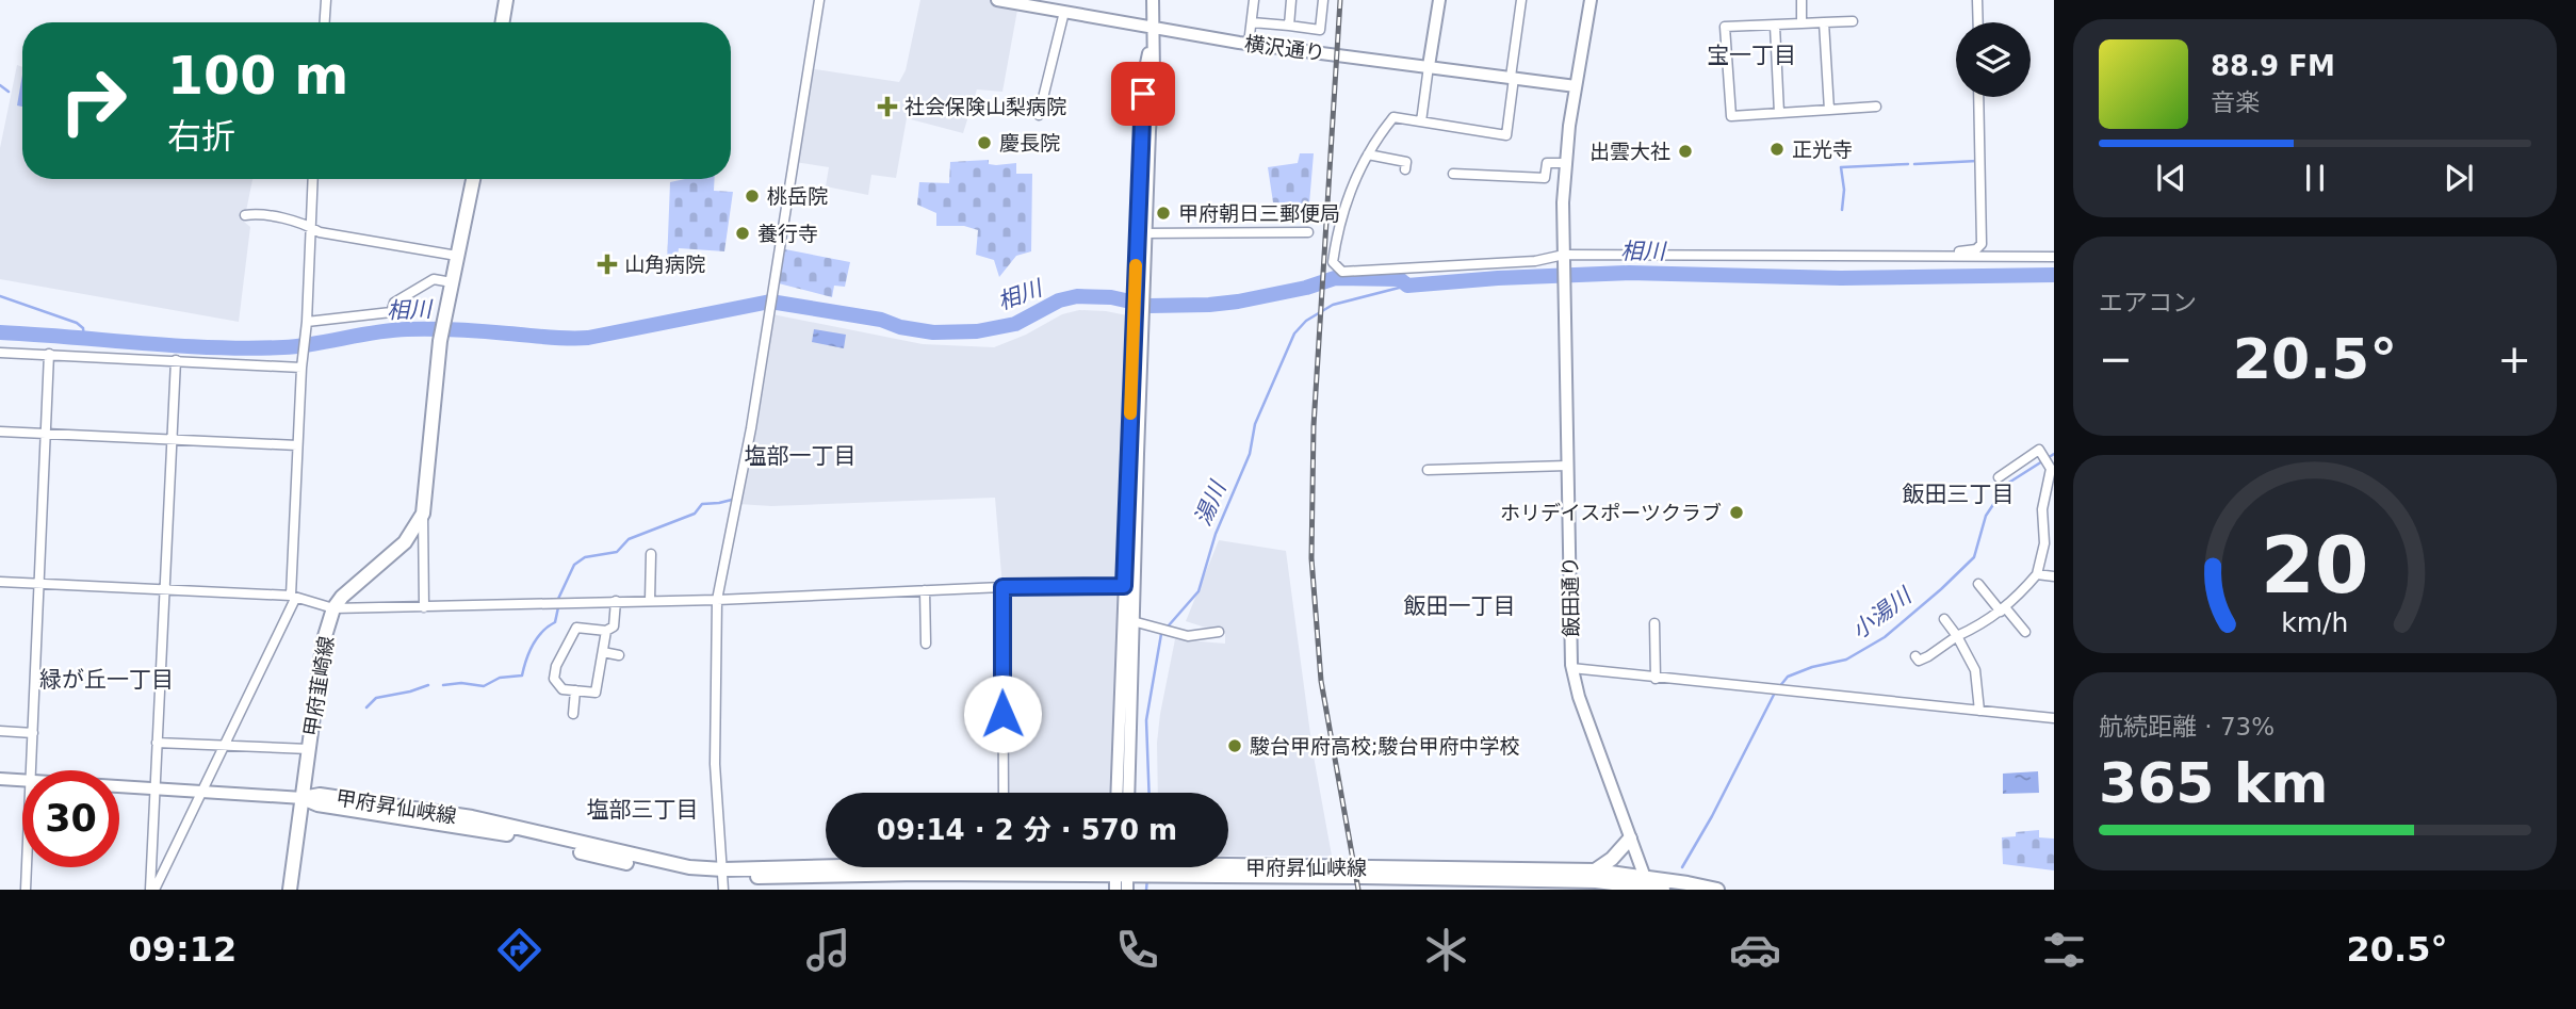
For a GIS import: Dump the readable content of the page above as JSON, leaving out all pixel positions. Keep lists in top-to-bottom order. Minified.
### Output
{"streets":{"main road":["甲府韮崎線","甲府昇仙峡線"],"street":["横沢通り","飯田通り"]},"crossings":[["飯田通り","甲府昇仙峡線"],["甲府韮崎線","甲府昇仙峡線"]],"districts":["宝一丁目","塩部一丁目","飯田三丁目","飯田一丁目","緑が丘一丁目","塩部三丁目"],"water":["相川","湯川","小湯川"],"places":{"health":["社会保険山梨病院","山角病院"],"other":["慶長院","正光寺","出雲大社","桃岳院","甲府朝日三郵便局","養行寺","ホリデイスポーツクラブ","駿台甲府高校;駿台甲府中学校"]},"page":{"turn":["100 m","右折"],"song":["88.9 FM","音楽"],"tile":["エアコン",["航続距離 · 73%","365 km"]],"heat":["−","20.5°","+"],"limit":"30","trip":"09:14 · 2 分 · 570 m","tabs":["09:12","20.5°"],"gauge":["20","km/h"]}}
